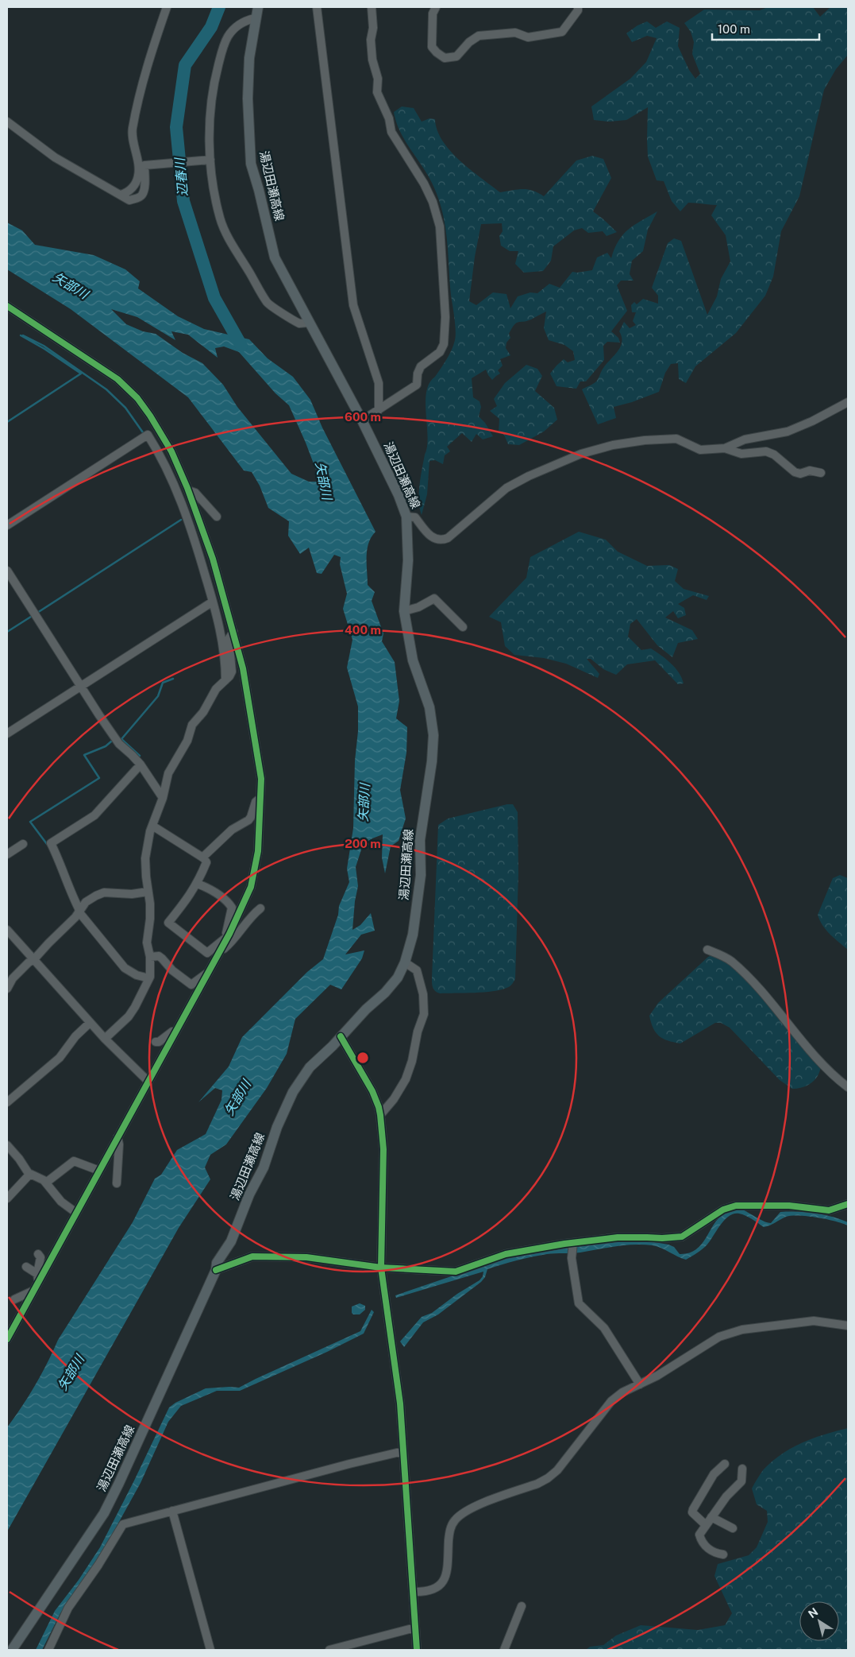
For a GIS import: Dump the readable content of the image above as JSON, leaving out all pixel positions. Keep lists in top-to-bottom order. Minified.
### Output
{"streets":{"main road":["湯辺田瀬高線"]},"water":["辺春川","矢部川"],"scale_bar":"100 m","north":"top left","rings":["600 m","400 m","200 m"]}
